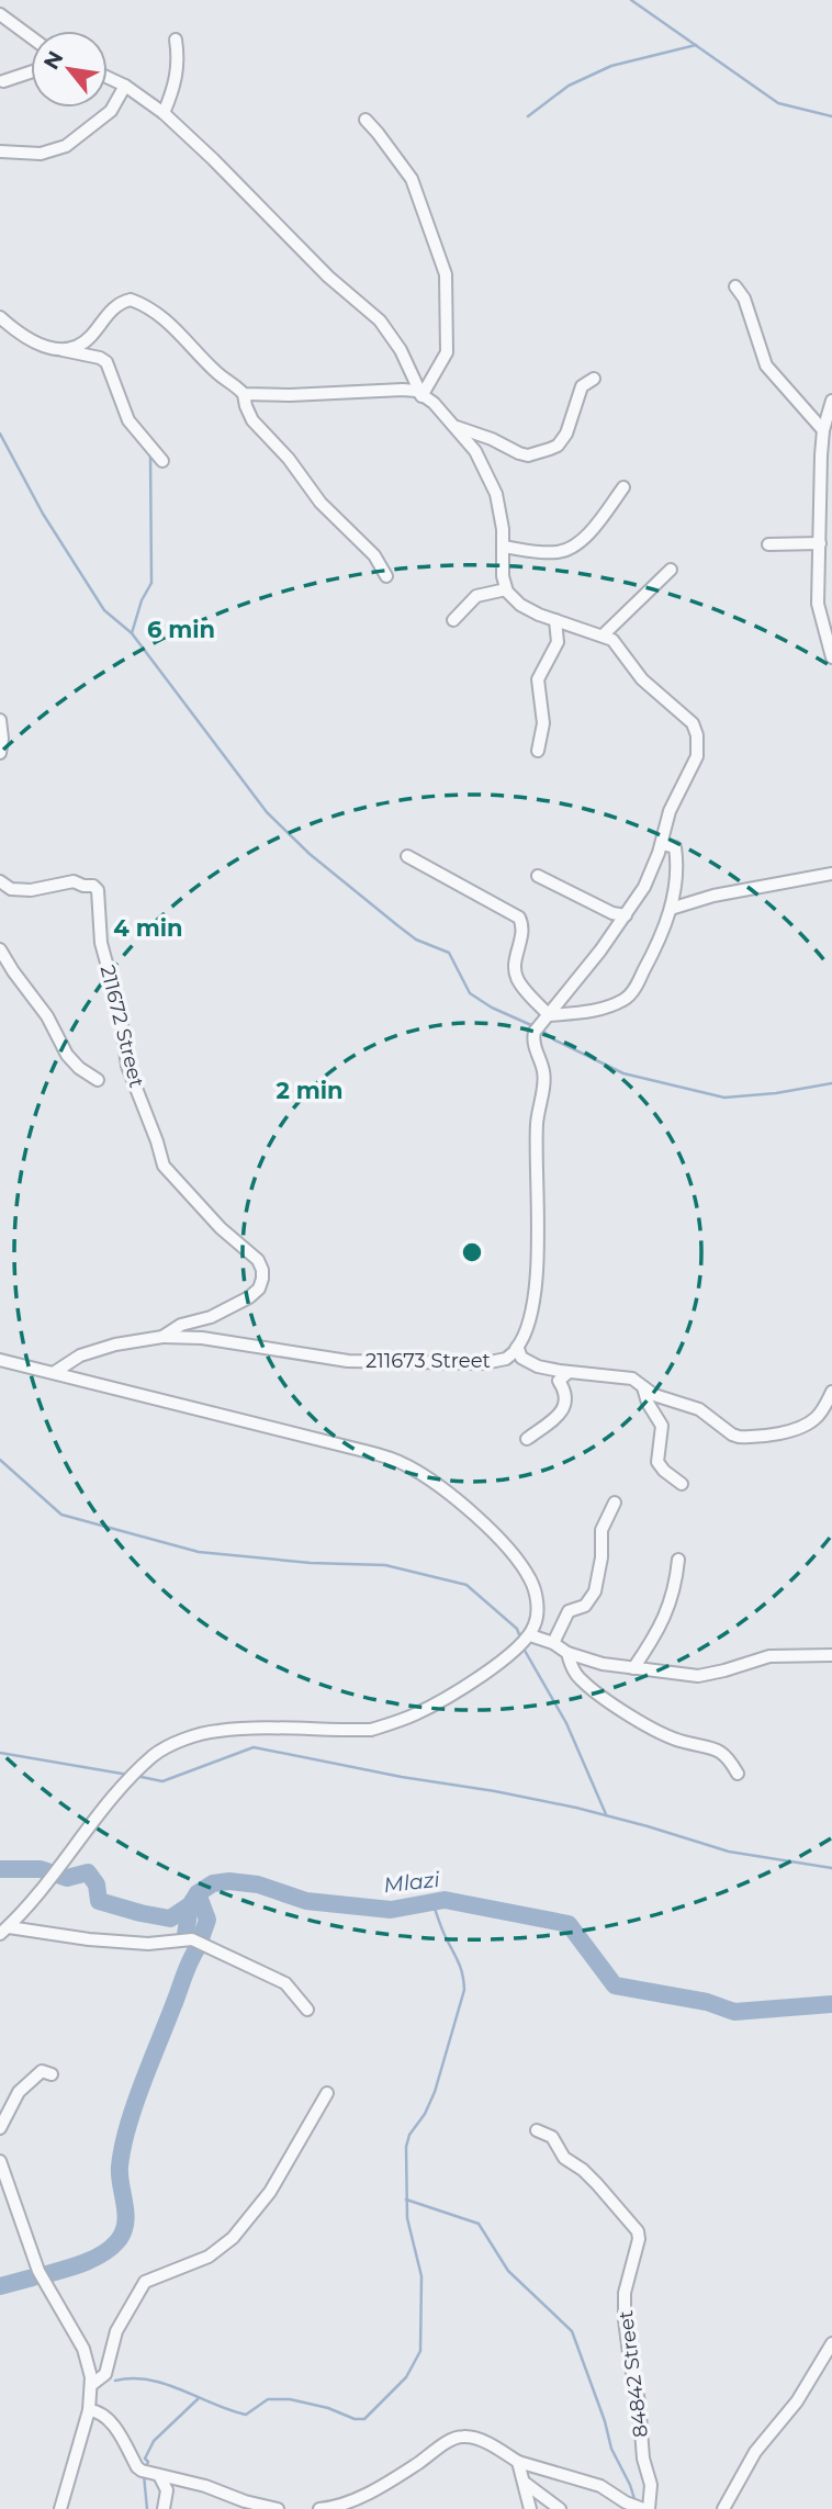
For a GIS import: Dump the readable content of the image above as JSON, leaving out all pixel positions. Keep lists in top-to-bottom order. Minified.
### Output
{"streets":{"street":["211672 Street","211673 Street","84842 Street"]},"crossings":[["211672 Street","211673 Street"]],"water":["Mlazi"],"north":"top left","rings":["6 min","4 min","2 min"]}
